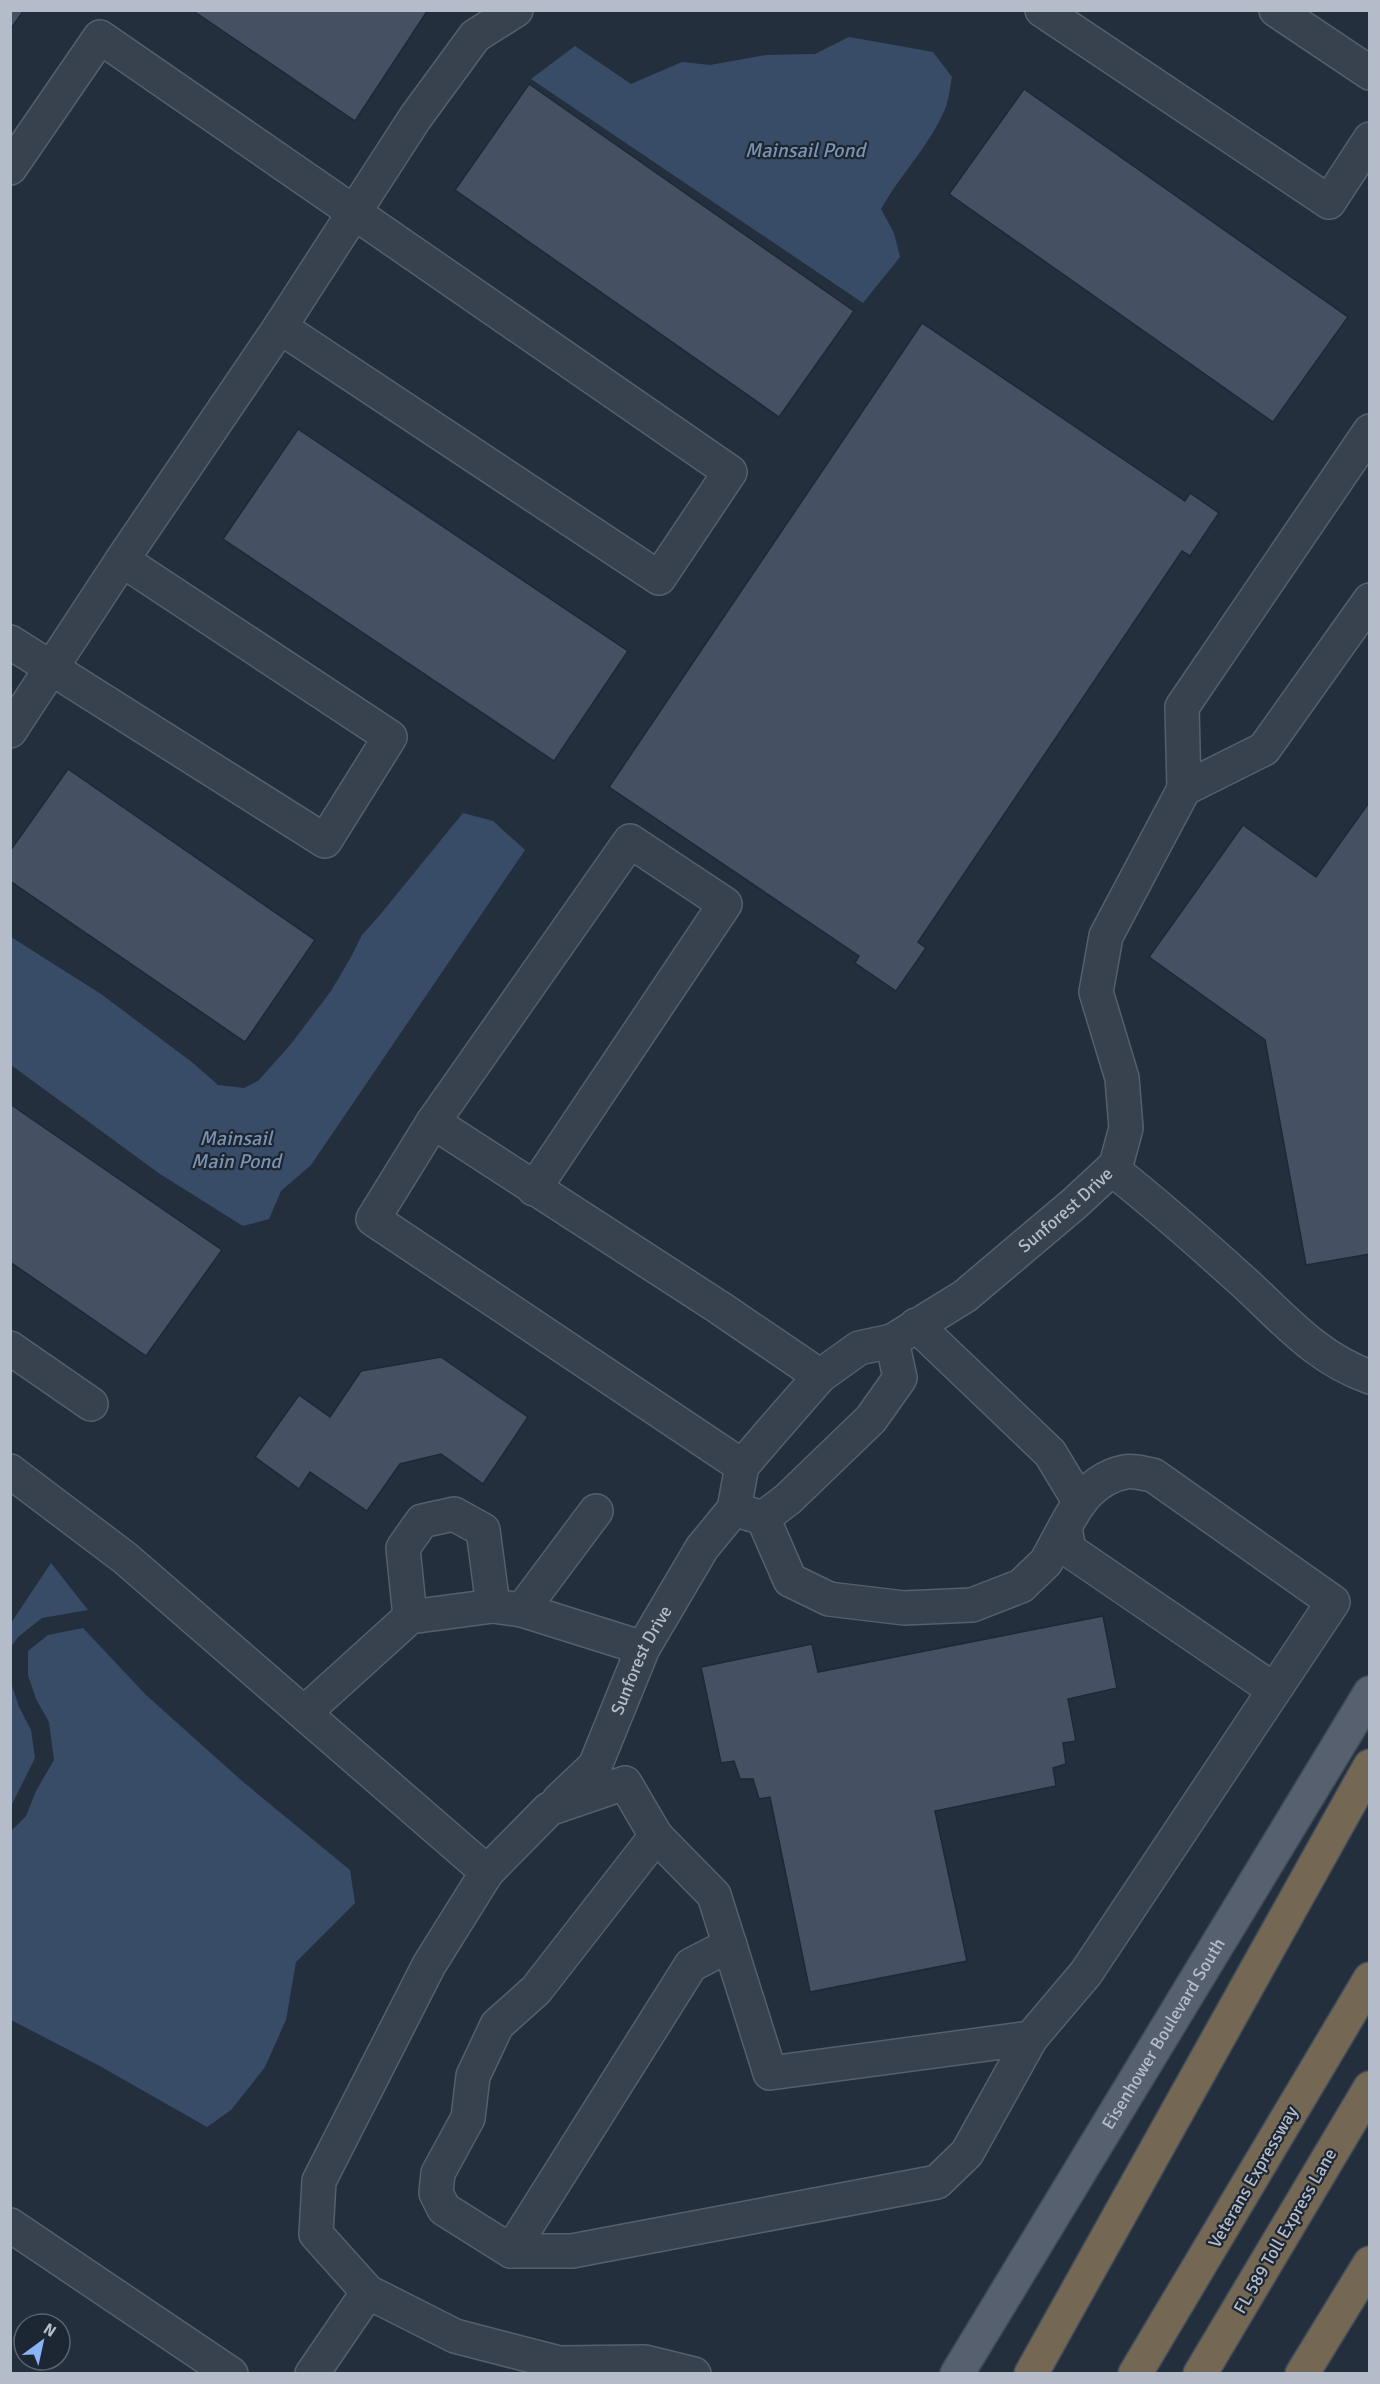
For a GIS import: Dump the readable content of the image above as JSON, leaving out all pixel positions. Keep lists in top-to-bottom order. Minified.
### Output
{"streets":{"highway":["Veterans Expressway","FL 589 Toll Express Lane"],"main road":["Eisenhower Boulevard South"],"lane":["Sunforest Drive"]},"water":["Mainsail Pond","Mainsail Main Pond"],"north":"top right"}
